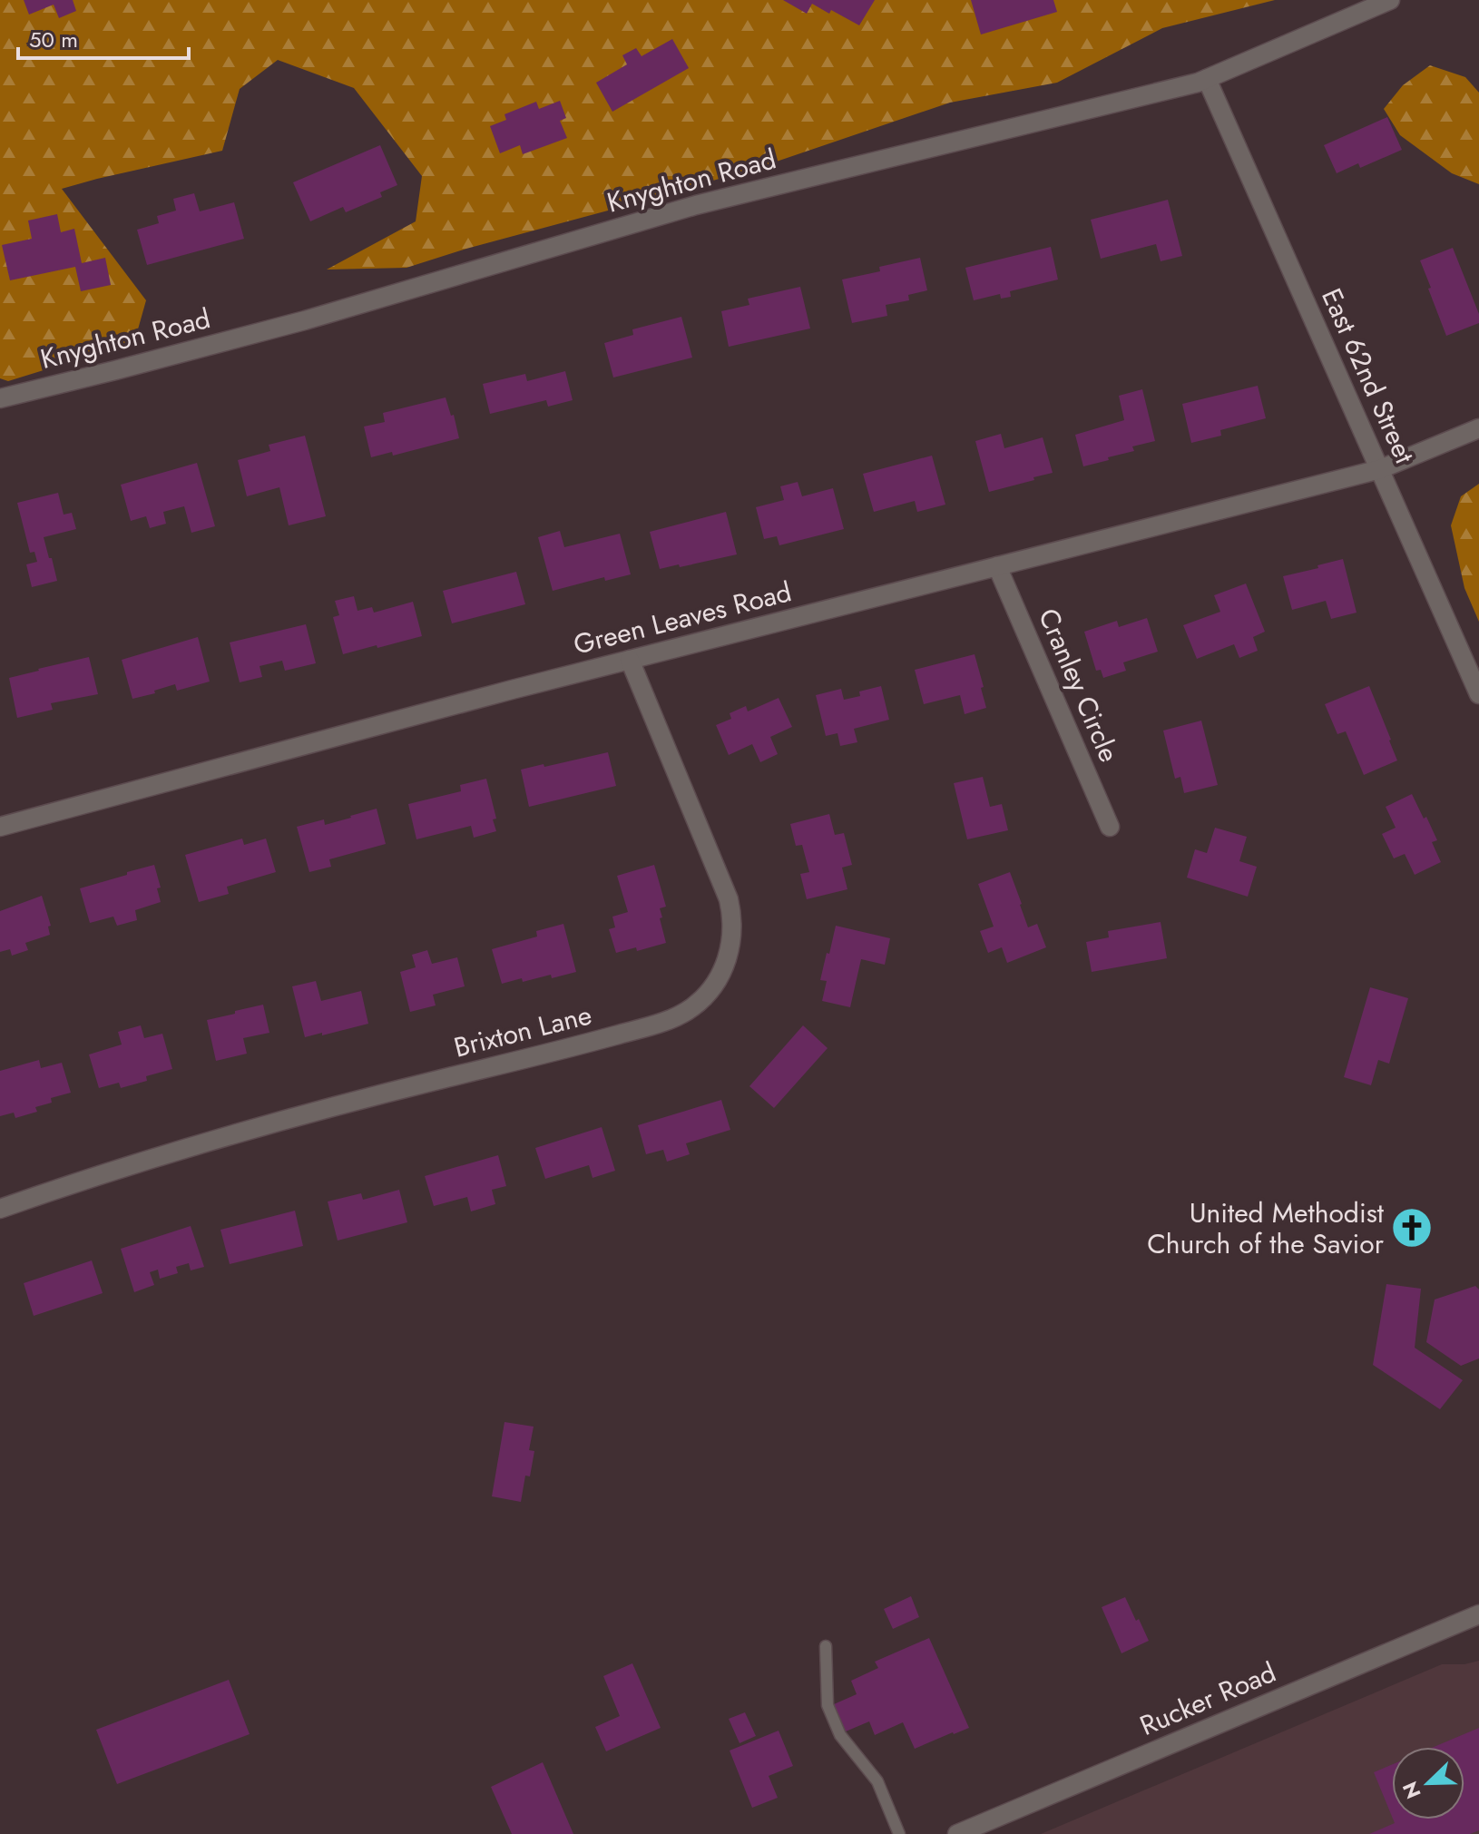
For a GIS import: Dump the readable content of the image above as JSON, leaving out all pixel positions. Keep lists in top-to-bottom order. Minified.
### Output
{"streets":{"street":["Knyghton Road","East 62nd Street","Green Leaves Road","Cranley Circle","Brixton Lane","Rucker Road"]},"crossings":[["Knyghton Road","East 62nd Street"],["East 62nd Street","Green Leaves Road"],["Green Leaves Road","Cranley Circle"],["Green Leaves Road","Brixton Lane"]],"places":{"church":["United Methodist Church of the Savior"]},"scale_bar":"50 m","north":"bottom left"}
